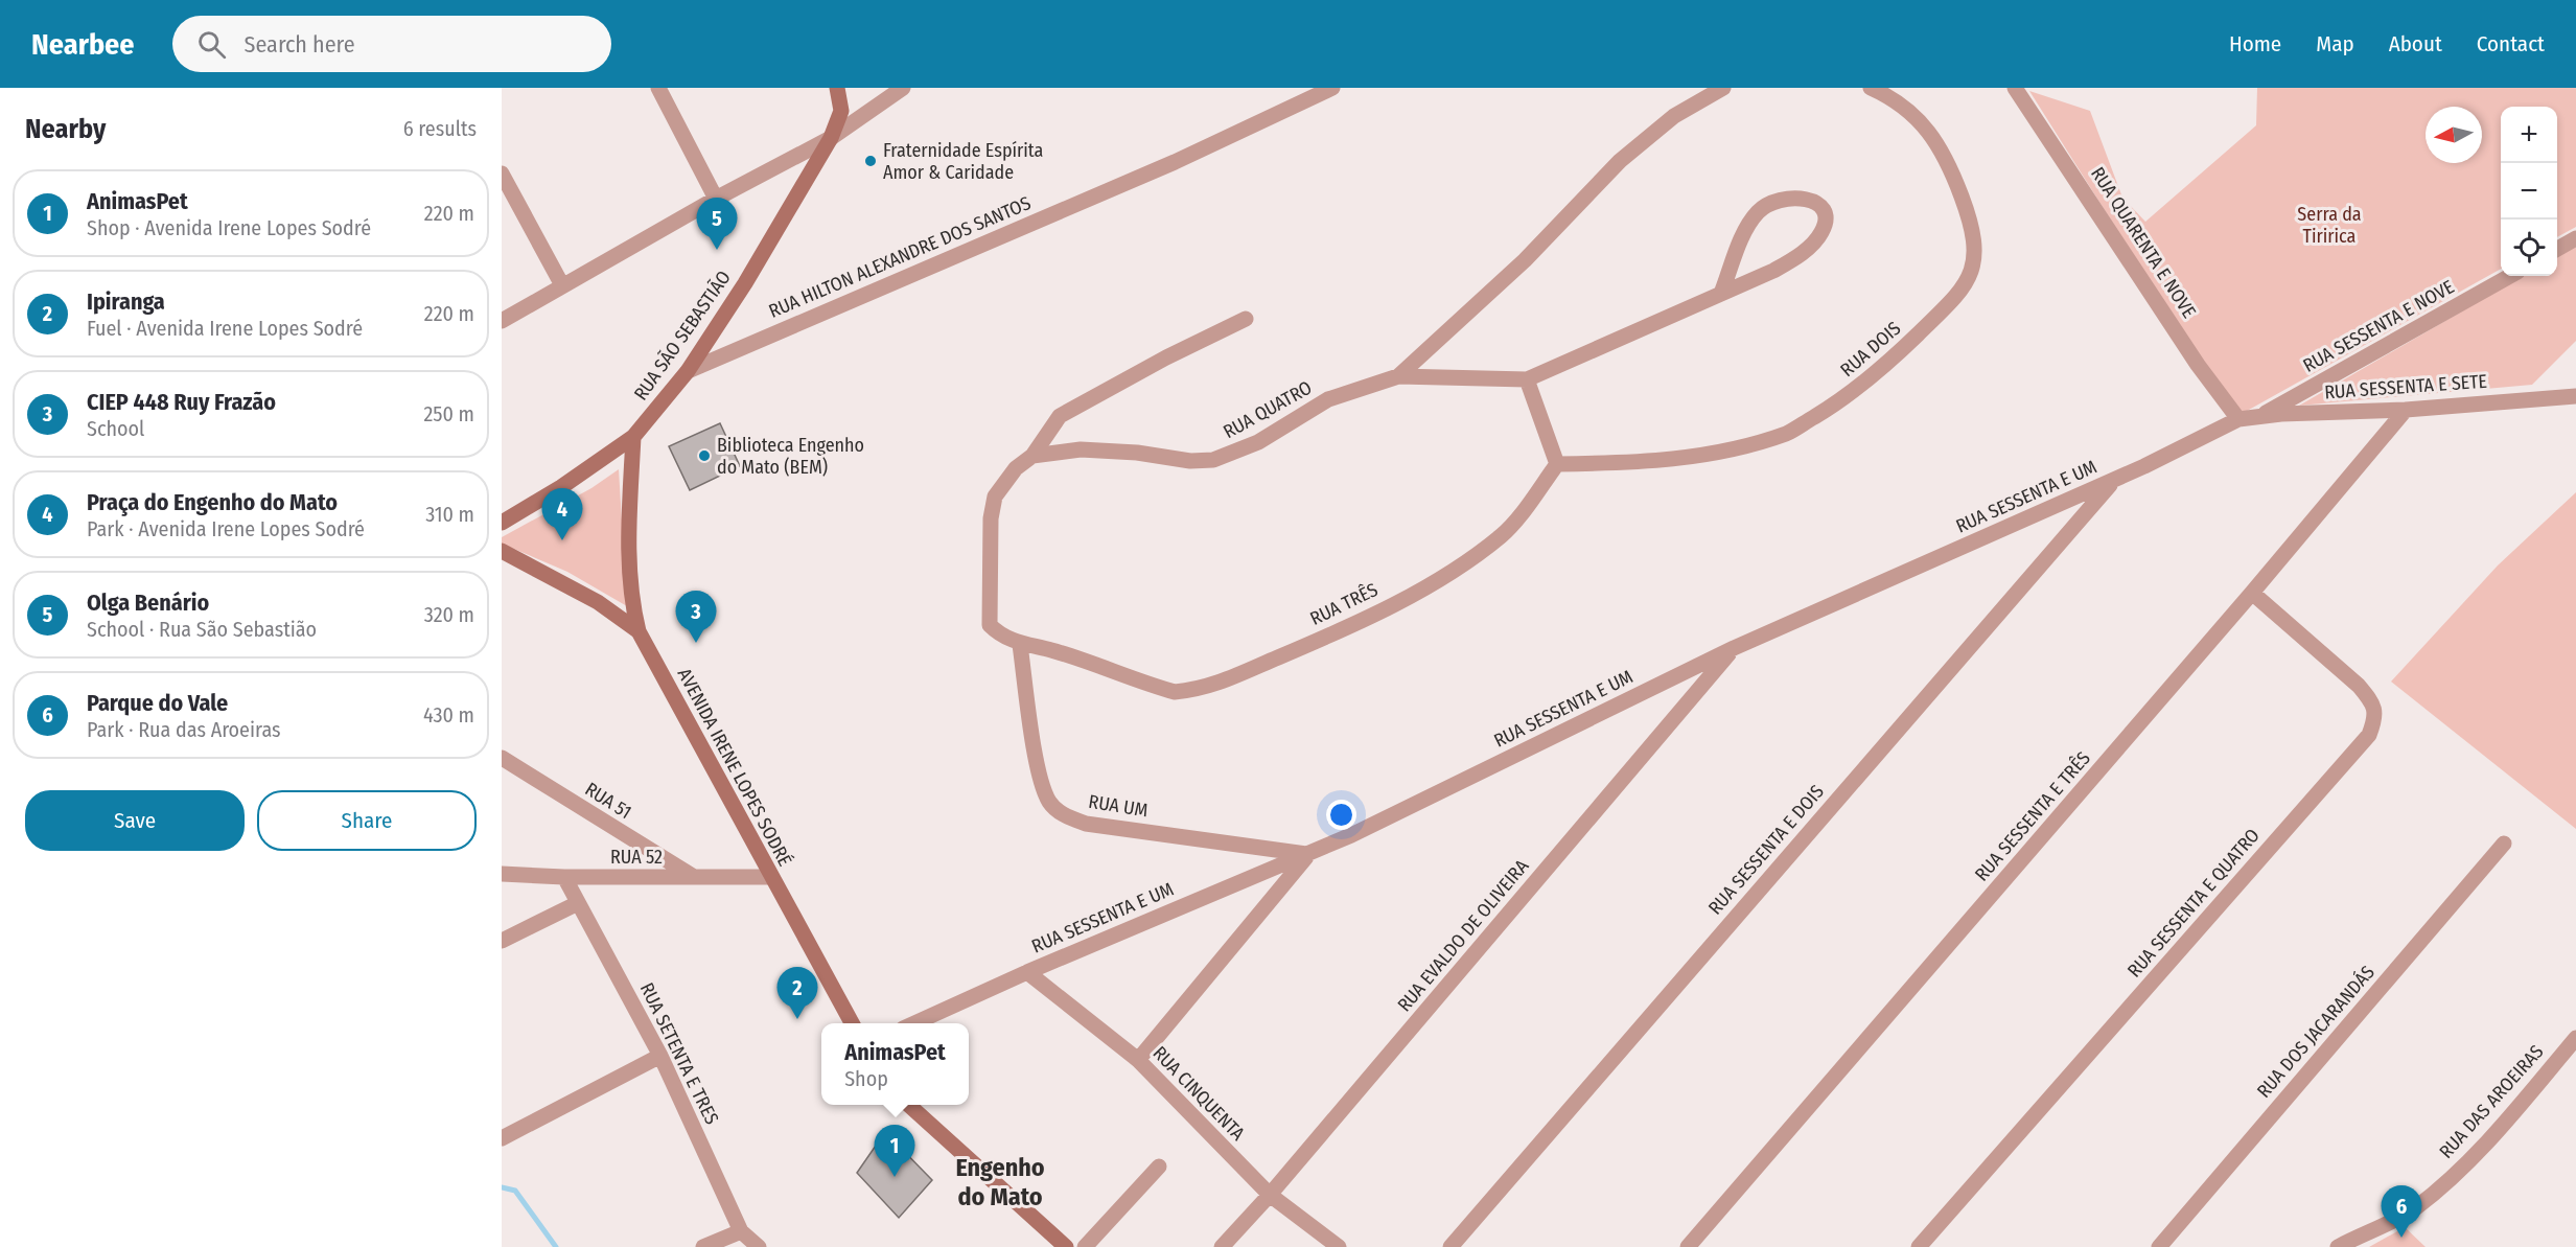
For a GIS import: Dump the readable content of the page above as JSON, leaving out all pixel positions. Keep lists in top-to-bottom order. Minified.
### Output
{"streets":{"main road":["RUA SÃO SEBASTIÃO","AVENIDA IRENE LOPES SODRÉ"],"street":["RUA QUARENTA E NOVE","RUA HILTON ALEXANDRE DOS SANTOS","RUA SESSENTA E NOVE","RUA DOIS","RUA SESSENTA E SETE","RUA QUATRO","RUA SESSENTA E UM","RUA TRÊS","RUA 51","RUA UM","RUA SESSENTA E TRÊS","RUA SESSENTA E DOIS","RUA 52","RUA SESSENTA E QUATRO","RUA EVALDO DE OLIVEIRA","RUA DOS JACARANDÁS","RUA SETENTA E TRES","RUA CINQUENTA","RUA DAS AROEIRAS"]},"crossings":[["RUA QUARENTA E NOVE","RUA SESSENTA E SETE"],["RUA QUARENTA E NOVE","RUA SESSENTA E UM"],["RUA HILTON ALEXANDRE DOS SANTOS","RUA SÃO SEBASTIÃO"],["RUA SESSENTA E NOVE","RUA SESSENTA E SETE"],["RUA DOIS","RUA TRÊS"],["RUA SESSENTA E SETE","RUA SESSENTA E UM"],["RUA SESSENTA E SETE","RUA SESSENTA E TRÊS"],["RUA SESSENTA E UM","RUA UM"],["RUA SESSENTA E UM","RUA SESSENTA E DOIS"],["RUA SESSENTA E UM","RUA EVALDO DE OLIVEIRA"],["RUA SESSENTA E UM","RUA CINQUENTA"],["RUA TRÊS","RUA UM"],["AVENIDA IRENE LOPES SODRÉ","RUA 52"],["RUA 51","RUA 52"],["RUA SESSENTA E TRÊS","RUA SESSENTA E QUATRO"],["RUA 52","RUA SETENTA E TRES"],["RUA EVALDO DE OLIVEIRA","RUA CINQUENTA"]],"districts":["Engenho do Mato"],"parks":["Serra da Tiririca"],"places":["Fraternidade Espírita Amor & Caridade","Biblioteca Engenho do Mato (BEM)"],"north":"left","page":{"header":"Nearbee","search":"Search here","nav":["Home","Map","About","Contact"],"heading":["Nearby","6 results"],"map_buttons":["+","−"],"list":[{"mark":"1","name":"AnimasPet","note":"Shop · Avenida Irene Lopes Sodré","value":"220 m"},{"mark":"2","name":"Ipiranga","note":"Fuel · Avenida Irene Lopes Sodré","value":"220 m"},{"mark":"3","name":"CIEP 448 Ruy Frazão","note":"School","value":"250 m"},{"mark":"4","name":"Praça do Engenho do Mato","note":"Park · Avenida Irene Lopes Sodré","value":"310 m"},{"mark":"5","name":"Olga Benário","note":"School · Rua São Sebastião","value":"320 m"},{"mark":"6","name":"Parque do Vale","note":"Park · Rua das Aroeiras","value":"430 m"}],"pins":["5","4","3","2","1","6"],"buttons":["Save","Share"],"popup":["AnimasPet","Shop"]}}
